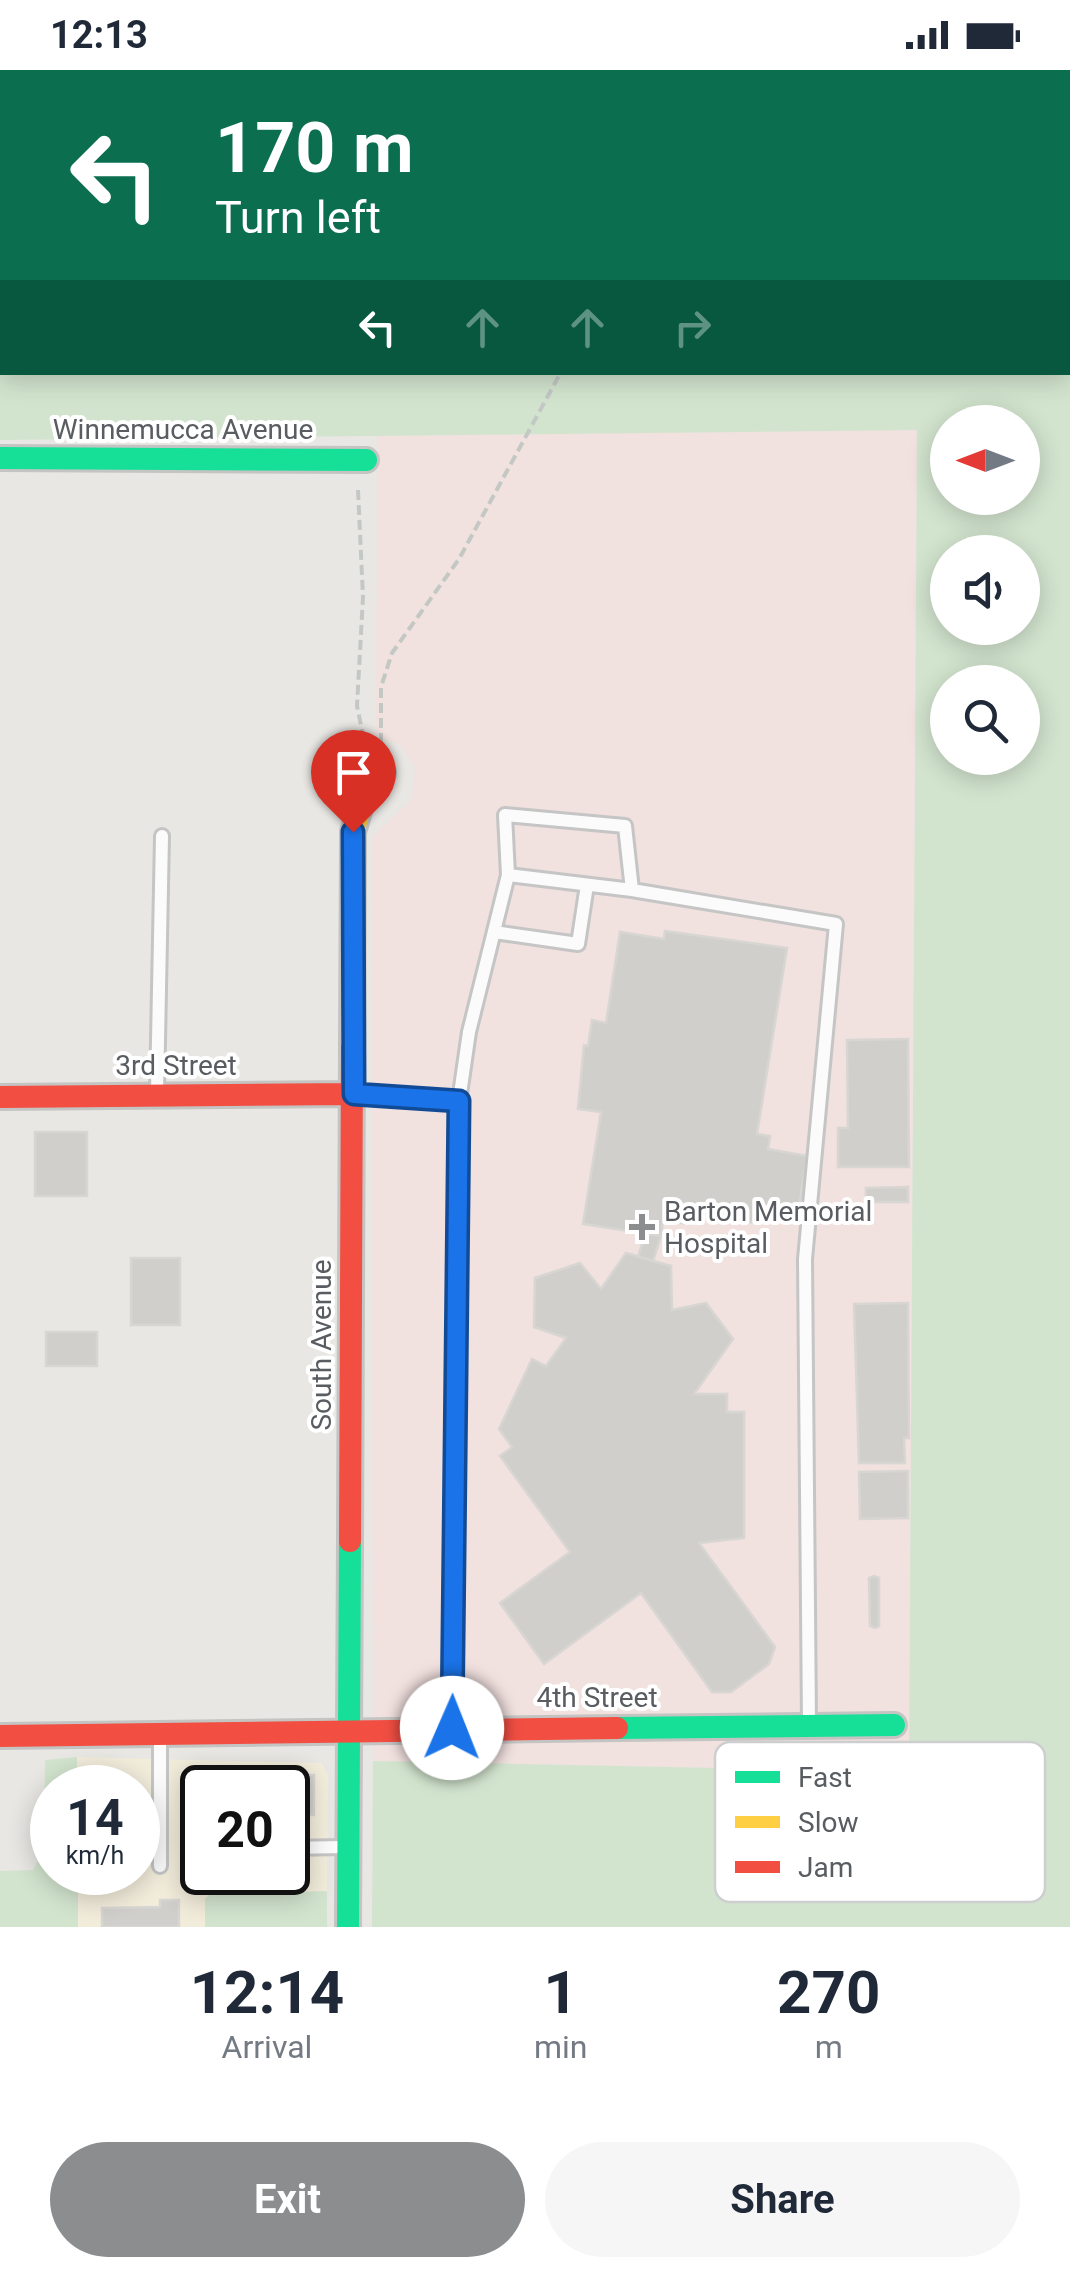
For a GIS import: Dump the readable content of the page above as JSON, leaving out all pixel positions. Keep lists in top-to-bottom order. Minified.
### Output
{"streets":{"street":["Winnemucca Avenue","3rd Street","South Avenue","4th Street"]},"crossings":[["3rd Street","South Avenue"],["South Avenue","4th Street"]],"places":{"health":["Barton Memorial Hospital"]},"legend":["Fast","Slow","Jam"],"north":"left","page":{"status":"12:13","turn":["170 m","Turn left"],"speed":"14 km/h","limit":"20","eta":["12:14","Arrival","1","min","270","m"],"buttons":["Exit","Share"]}}
